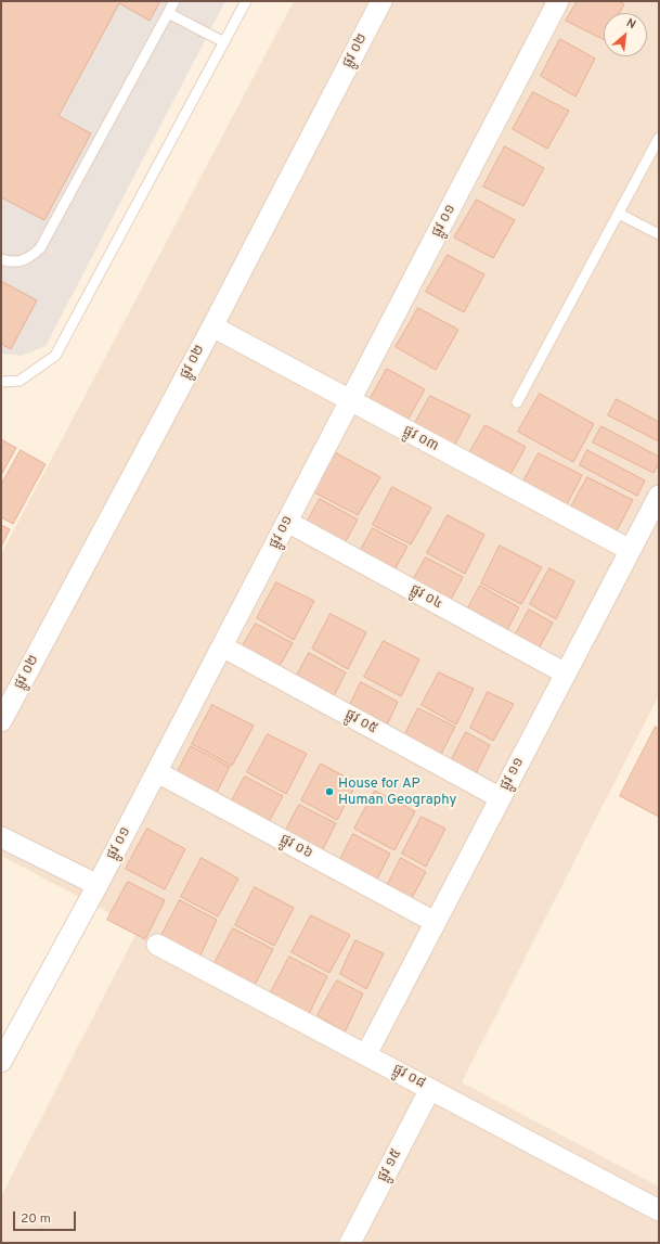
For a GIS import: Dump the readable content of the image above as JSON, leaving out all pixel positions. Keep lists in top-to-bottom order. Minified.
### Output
{"streets":{"street":["ផ្លូវ ០២","ផ្លូវ ០១","ផ្លូវ ០៣","ផ្លូវ ០៤","ផ្លូវ ០៥","ផ្លូវ ១១","ផ្លូវ ០៦","ផ្លូវ ០៨","ផ្លូវ ១៥"]},"crossings":[["ផ្លូវ ០២","ផ្លូវ ០៣"],["ផ្លូវ ០១","ផ្លូវ ០៣"],["ផ្លូវ ០១","ផ្លូវ ០៤"],["ផ្លូវ ០១","ផ្លូវ ០៥"],["ផ្លូវ ០១","ផ្លូវ ០៦"],["ផ្លូវ ០៣","ផ្លូវ ១១"],["ផ្លូវ ០៤","ផ្លូវ ១១"],["ផ្លូវ ០៥","ផ្លូវ ១១"],["ផ្លូវ ១១","ផ្លូវ ០៦"],["ផ្លូវ ១១","ផ្លូវ ០៨"],["ផ្លូវ ០៨","ផ្លូវ ១៥"]],"places":["House for AP Human Geography"],"scale_bar":"20 m","north":"top right"}
